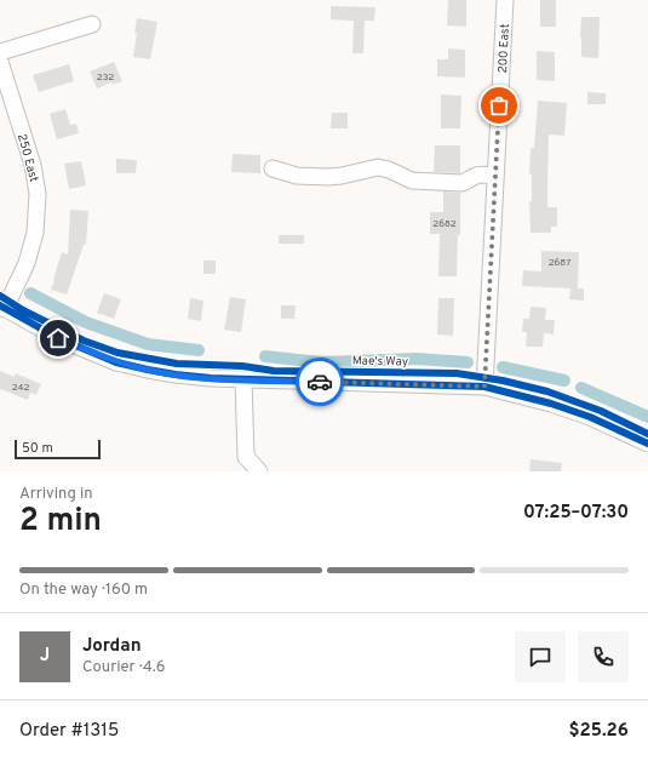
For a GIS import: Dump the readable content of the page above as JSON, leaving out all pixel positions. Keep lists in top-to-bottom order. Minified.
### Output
{"streets":{"street":["200 East","250 East"],"cycle path":["Mae's Way"]},"house_numbers":["232","2682","2687","242"],"scale_bar":"50 m","page":{"scale":"50 m","heading":["2 min","Arriving in","07:25–07:30"],"panel":["Jordan","Courier · 4.6","Order #1315","$25.26"],"bar":"On the way · 160 m","round":"J"}}
